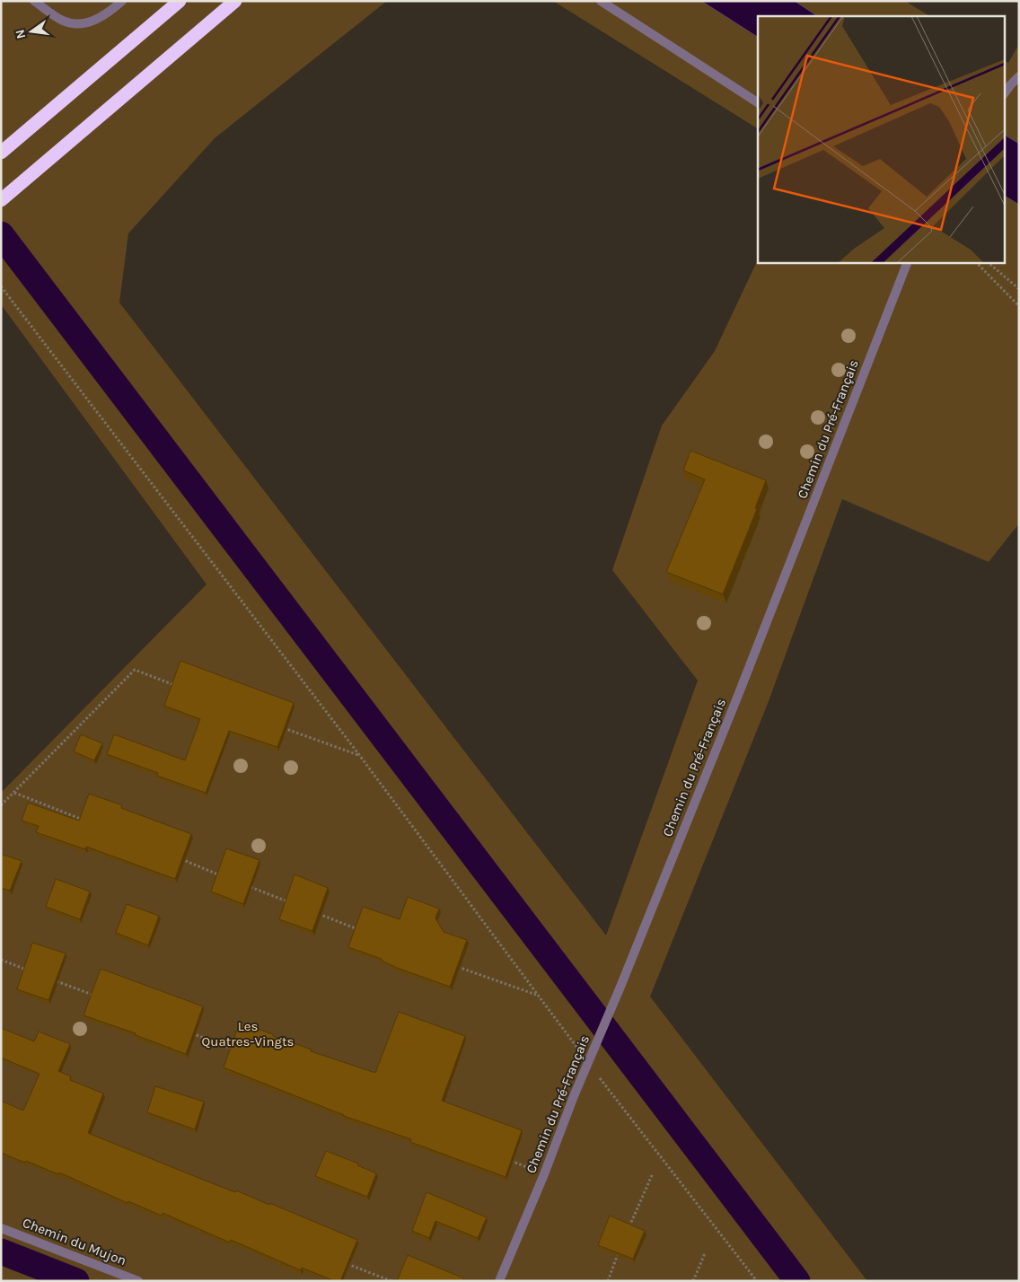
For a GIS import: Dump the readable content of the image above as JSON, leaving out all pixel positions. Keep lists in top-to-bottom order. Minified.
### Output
{"streets":{"street":["Chemin du Pré-Français","Chemin du Mujon"]},"parks":["Les Quatres-Vingts"],"north":"left"}
